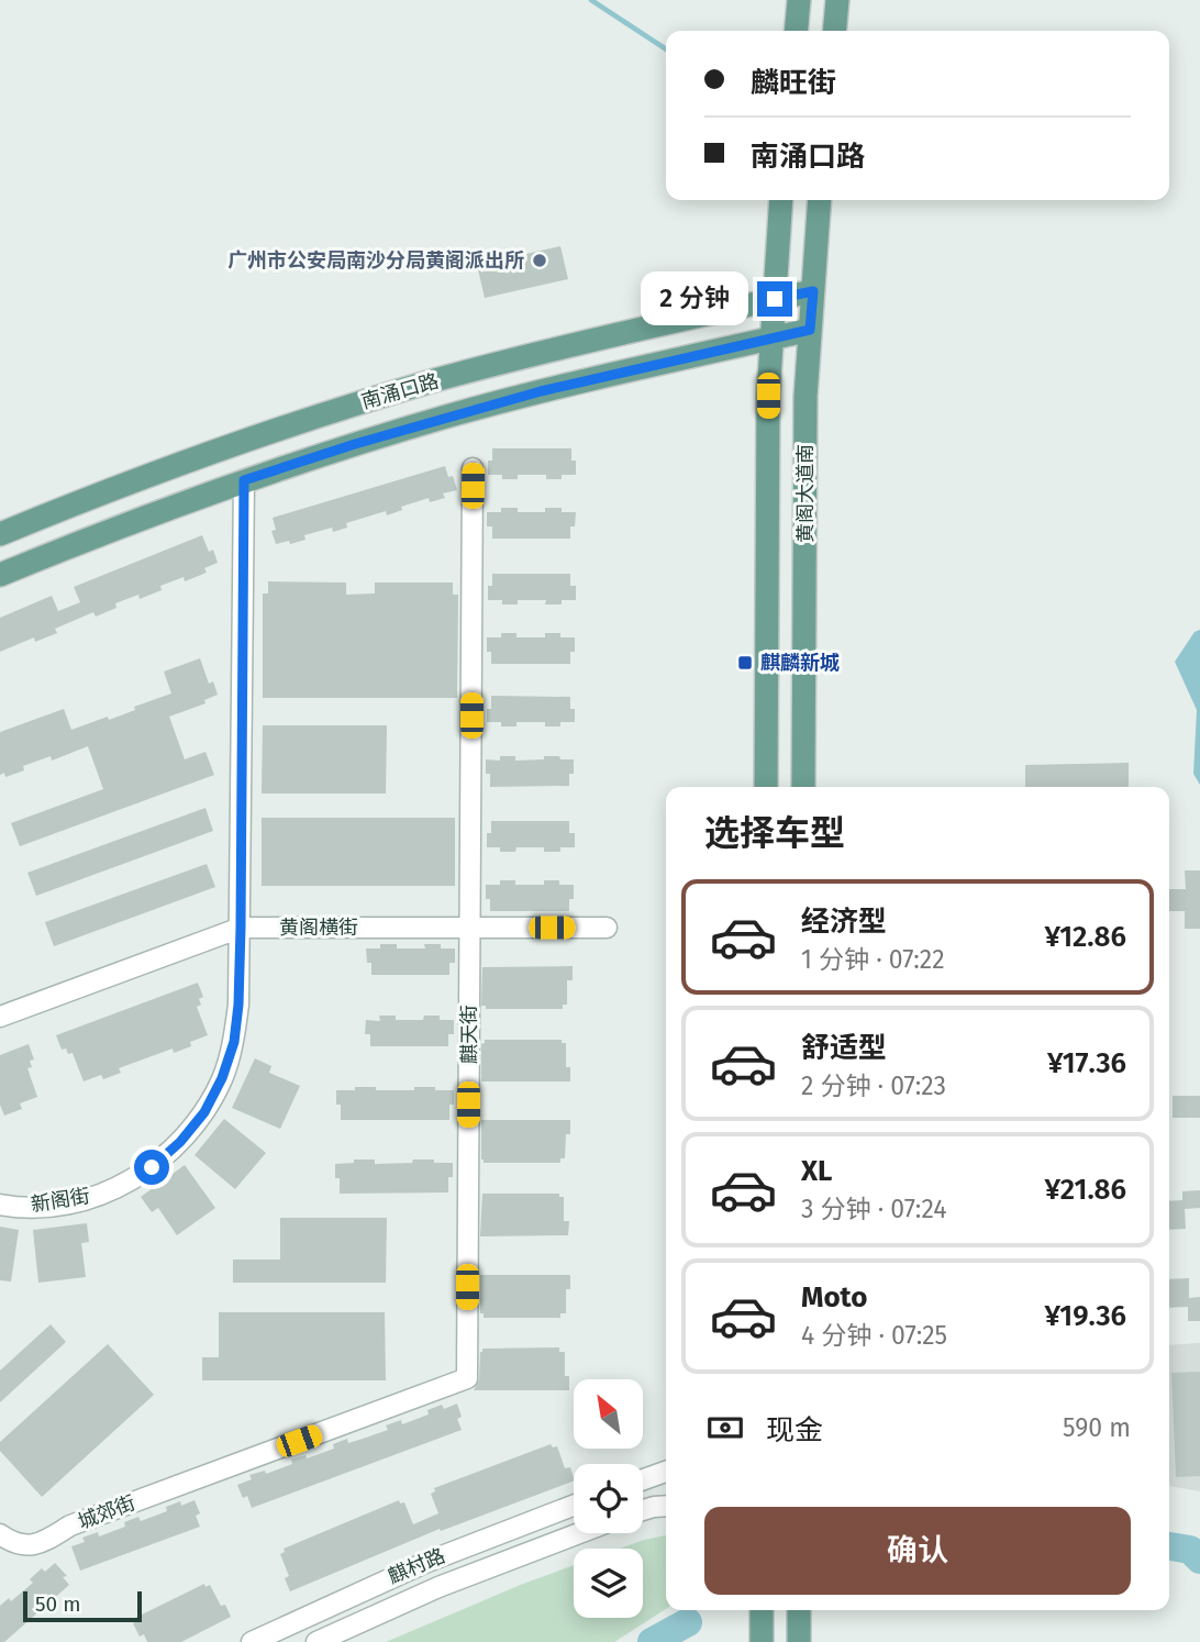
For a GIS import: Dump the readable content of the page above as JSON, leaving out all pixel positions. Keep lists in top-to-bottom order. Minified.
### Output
{"streets":{"main road":["南涌口路","黄阁大道南"],"street":["黄阁横街","麒天街","新阁街","城郊街","麒村路"]},"crossings":[["南涌口路","黄阁大道南"],["南涌口路","新阁街"],["黄阁横街","麒天街"],["黄阁横街","新阁街"],["麒天街","城郊街"]],"places":{"other":["广州市公安局南沙分局黄阁派出所"],"transit":["麒麟新城"]},"scale_bar":"50 m","north":"top left","page":{"banner":["麟旺街","南涌口路"],"bubble":"2 分钟","heading":"选择车型","list":[{"name":"经济型","note":"1 分钟 · 07:22","value":"¥12.86"},{"name":"舒适型","note":"2 分钟 · 07:23","value":"¥17.36"},{"name":"XL","note":"3 分钟 · 07:24","value":"¥21.86"},{"name":"Moto","note":"4 分钟 · 07:25","value":"¥19.36"}],"pay":["现金","590 m"],"buttons":"确认","scale":"50 m"}}
